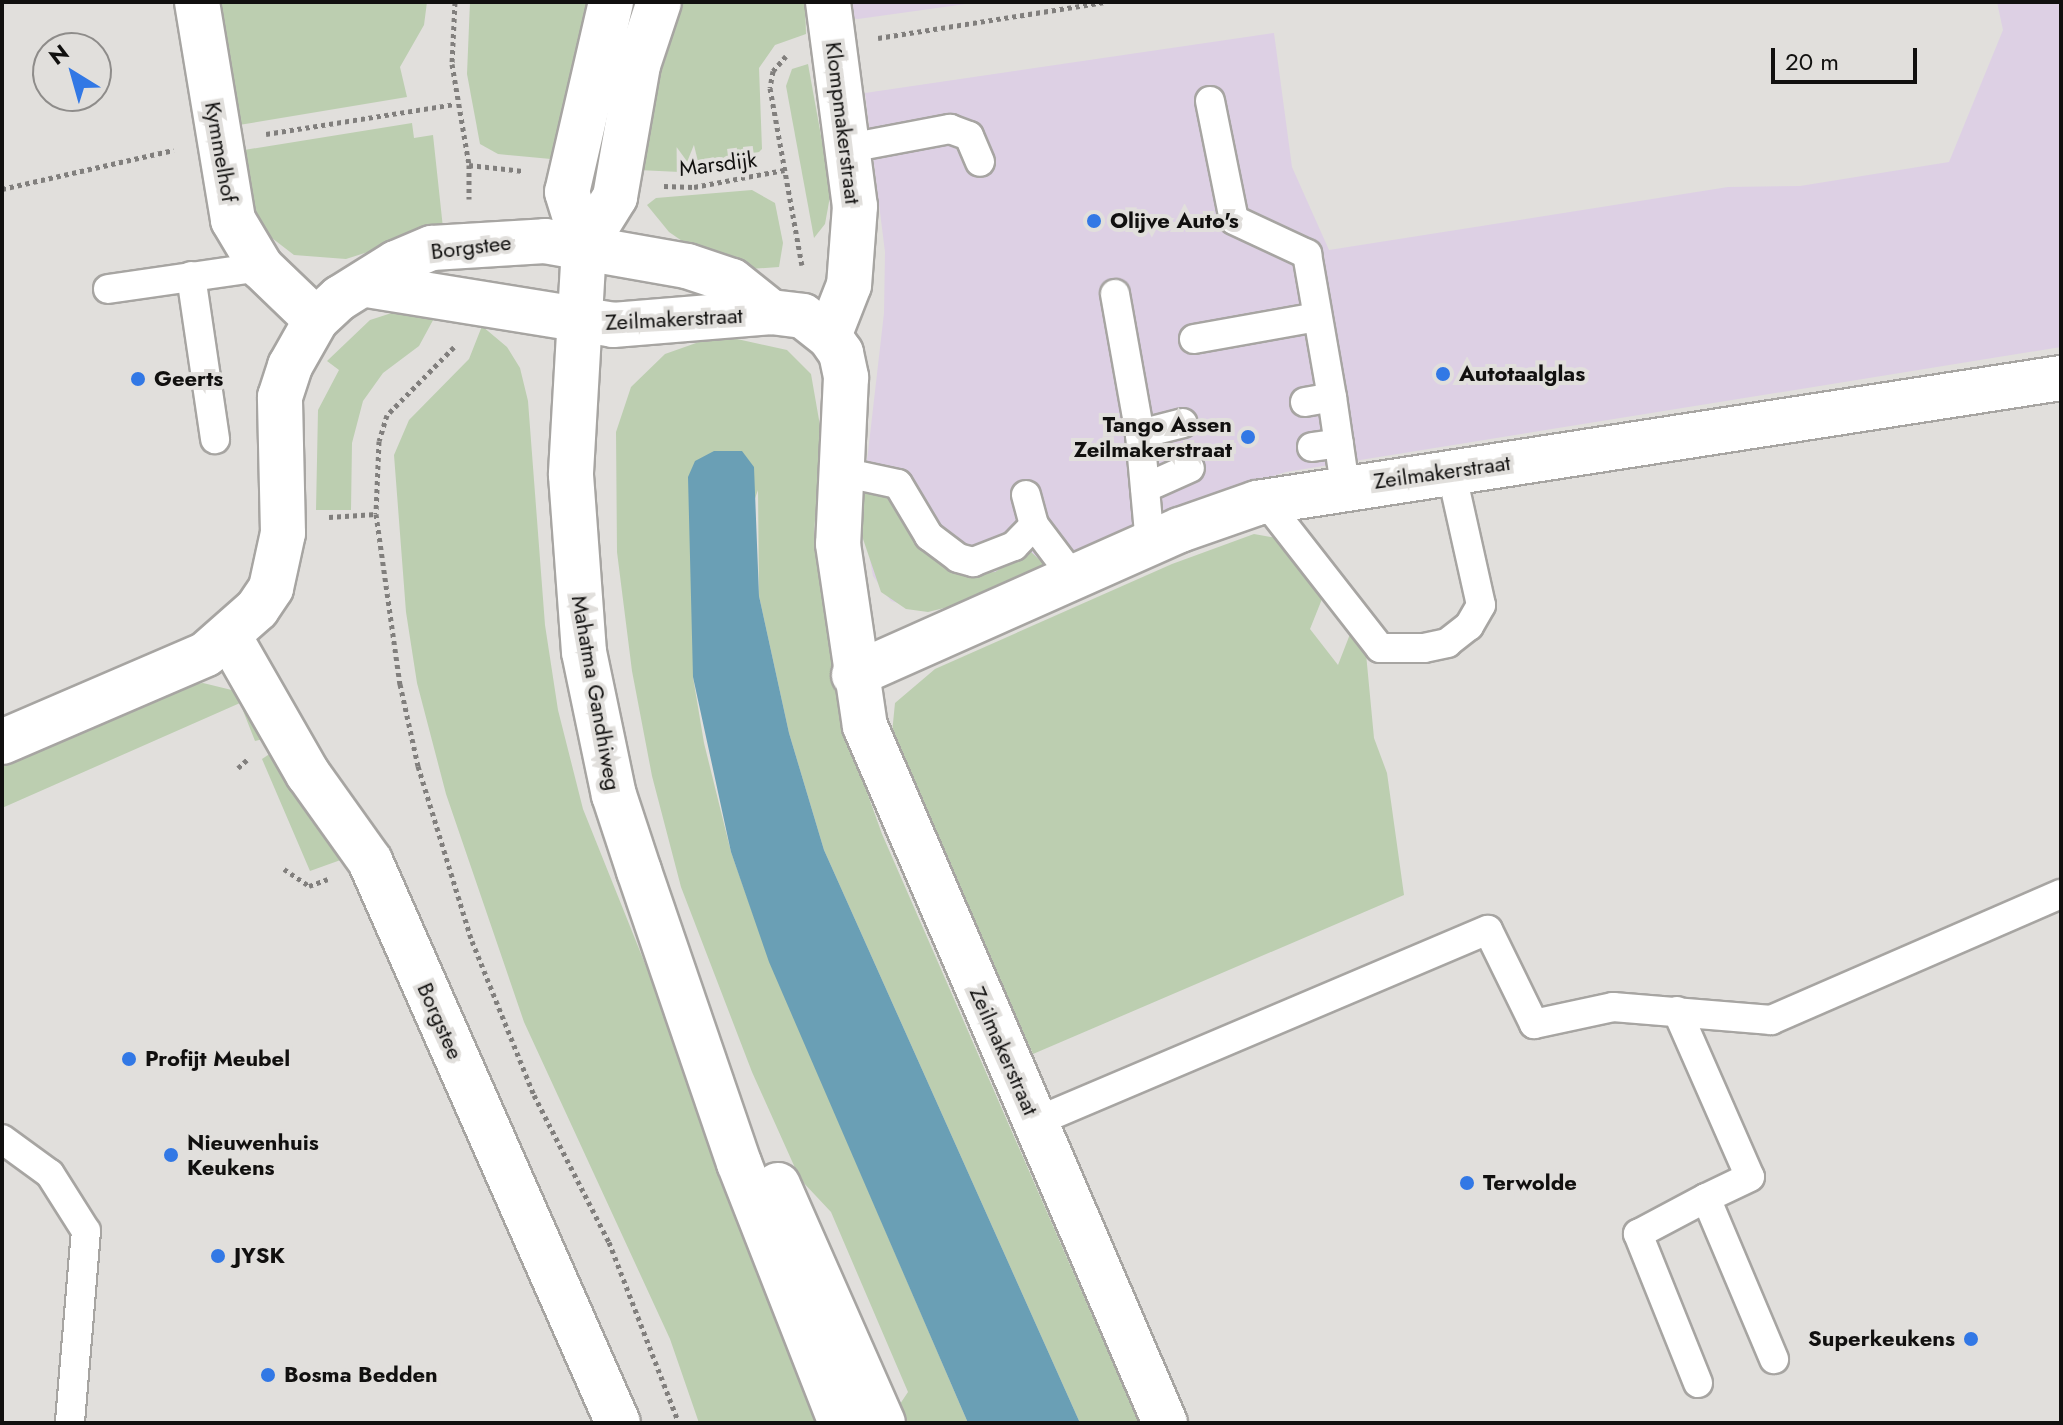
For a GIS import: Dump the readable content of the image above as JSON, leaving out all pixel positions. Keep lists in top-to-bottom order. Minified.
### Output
{"streets":{"street":["Klompmakerstraat","Kymmelhof","Borgstee","Zeilmakerstraat","Mahatma Gandhiweg"],"path":["Marsdijk"]},"crossings":[["Klompmakerstraat","Marsdijk"],["Klompmakerstraat","Zeilmakerstraat"],["Kymmelhof","Borgstee"],["Marsdijk","Mahatma Gandhiweg"],["Borgstee","Zeilmakerstraat"],["Borgstee","Mahatma Gandhiweg"],["Zeilmakerstraat","Mahatma Gandhiweg"]],"places":["Olijve Auto's","Autotaalglas","Geerts","Tango Assen Zeilmakerstraat","Profijt Meubel","Nieuwenhuis Keukens","Terwolde","JYSK","Superkeukens","Bosma Bedden"],"scale_bar":"20 m","north":"top left"}
